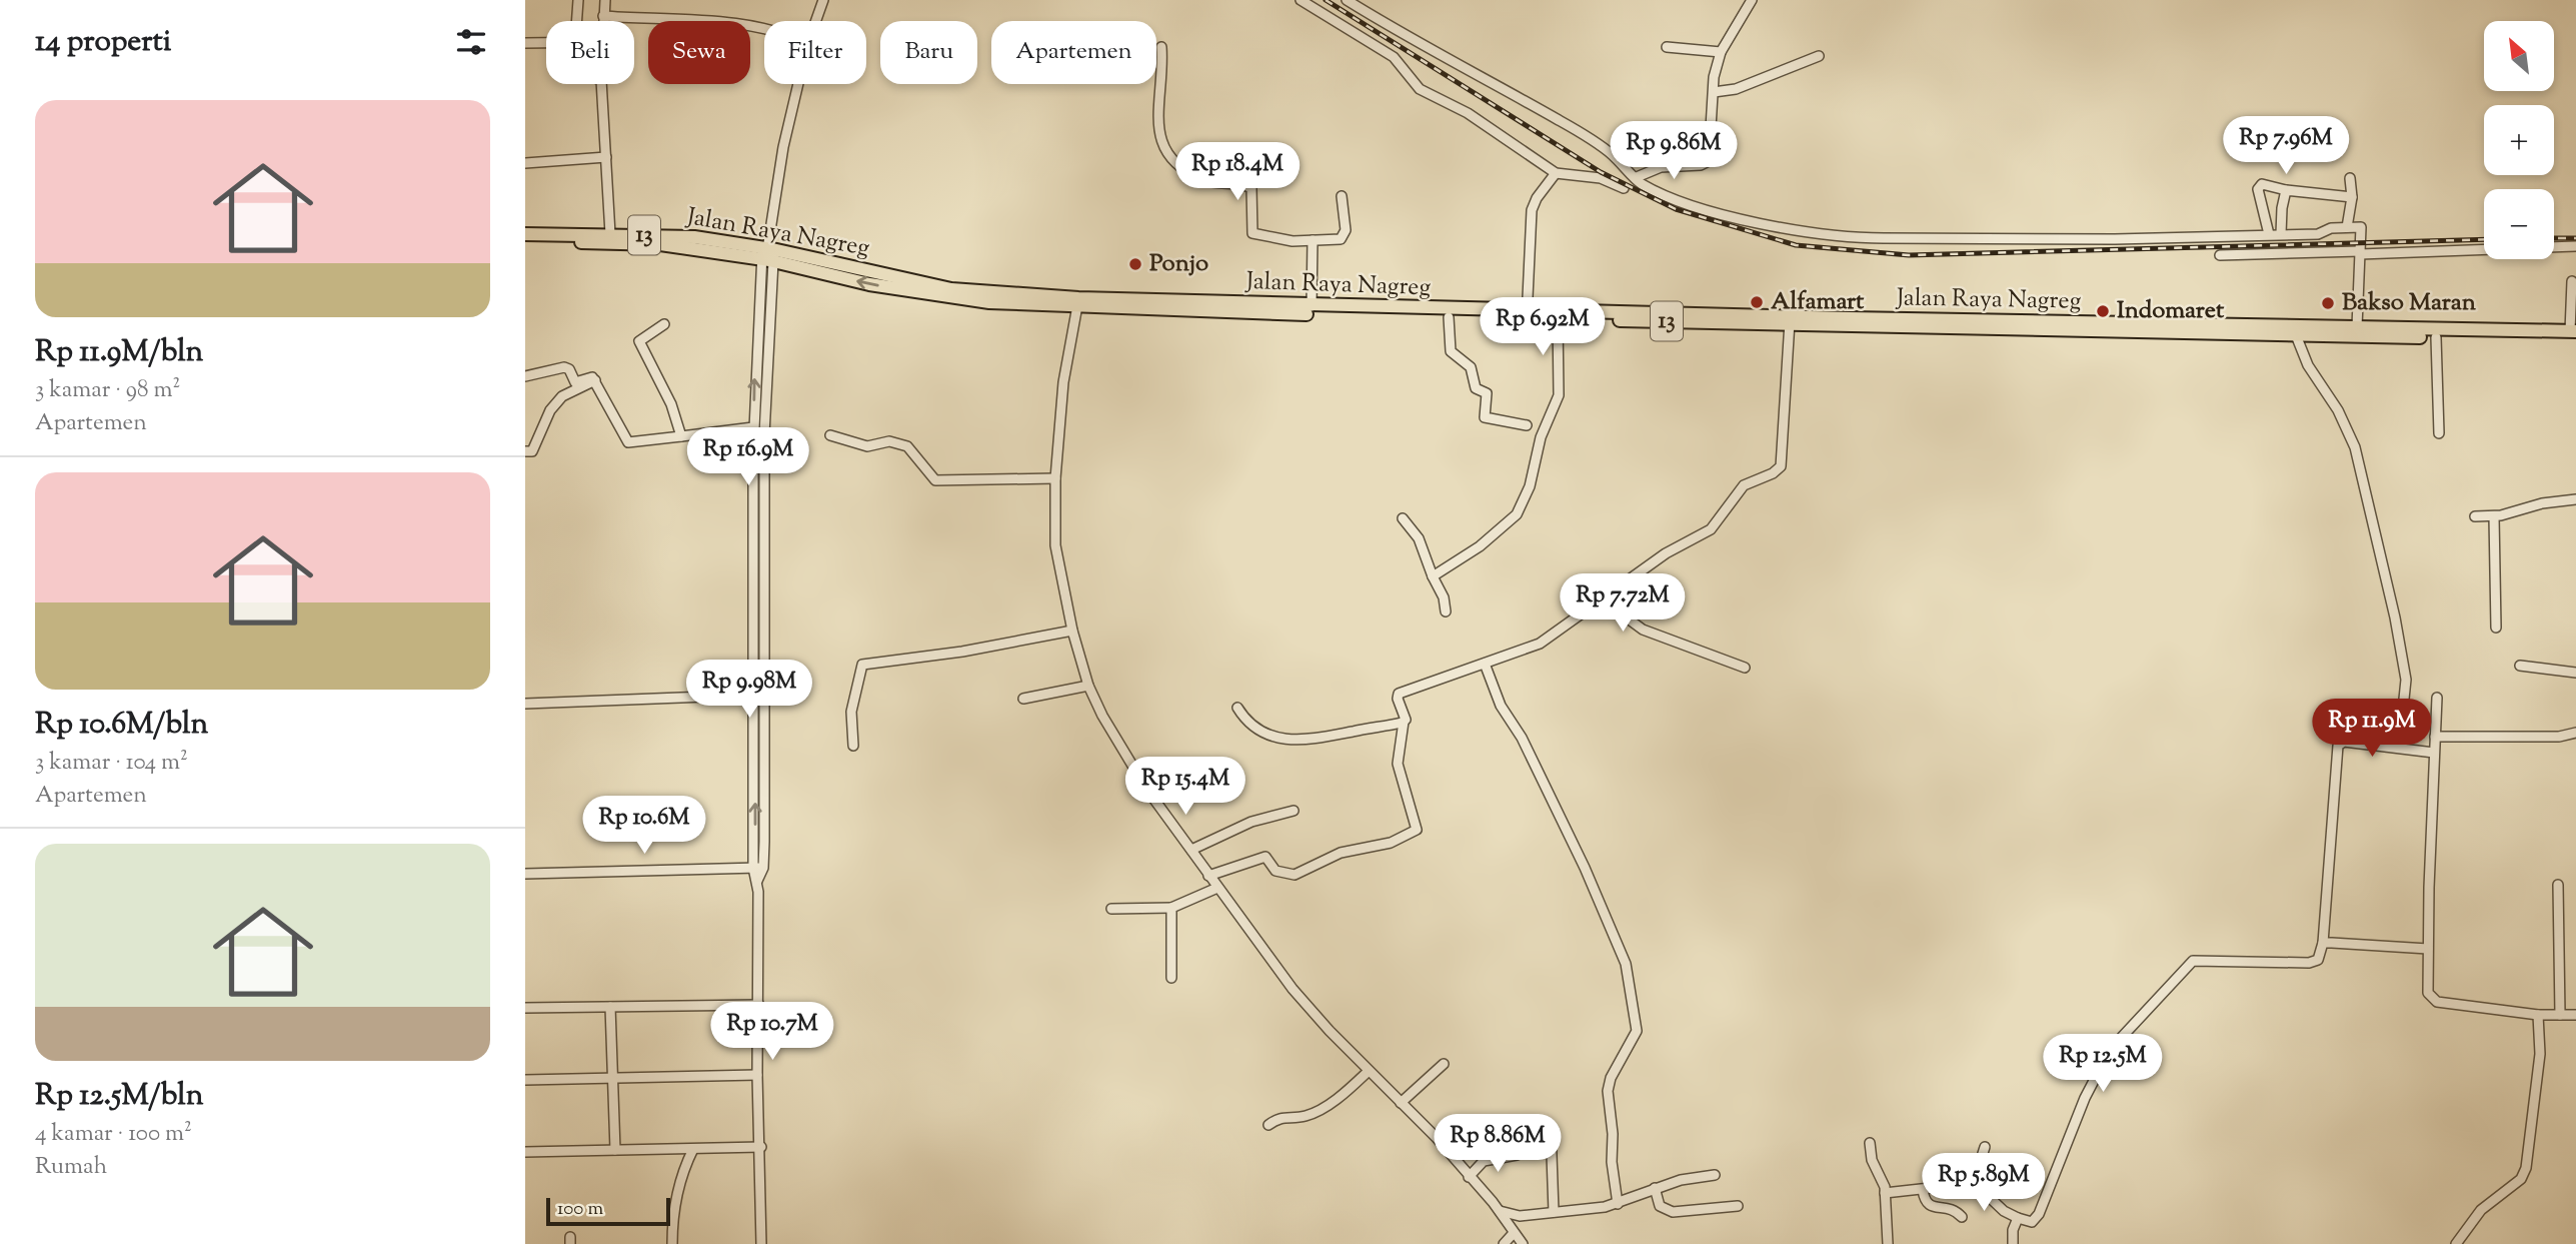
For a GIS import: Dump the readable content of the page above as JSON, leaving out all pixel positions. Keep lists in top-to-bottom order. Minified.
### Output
{"streets":{"highway":["Jalan Raya Nagreg","13"]},"places":["Ponjo","Alfamart","Bakso Maran","Indomaret"],"scale_bar":"100 m","north":"top left","page":{"heading":"14 properti","map_buttons":["+","−"],"chip":["Beli","Sewa","Filter","Baru","Apartemen"],"list":[{"name":"Rp 11.9M/bln","note":"3 kamar · 98 m² · Apartemen"},{"name":"Rp 10.6M/bln","note":"3 kamar · 104 m² · Apartemen"},{"name":"Rp 12.5M/bln","note":"4 kamar · 100 m² · Rumah"}],"price":["Rp 7.96M","Rp 9.86M","Rp 18.4M","Rp 6.92M","Rp 16.9M","Rp 7.72M","Rp 9.98M","Rp 11.9M","Rp 15.4M","Rp 10.6M","Rp 10.7M","Rp 12.5M","Rp 8.86M","Rp 5.89M"],"scale":"100 m"}}
